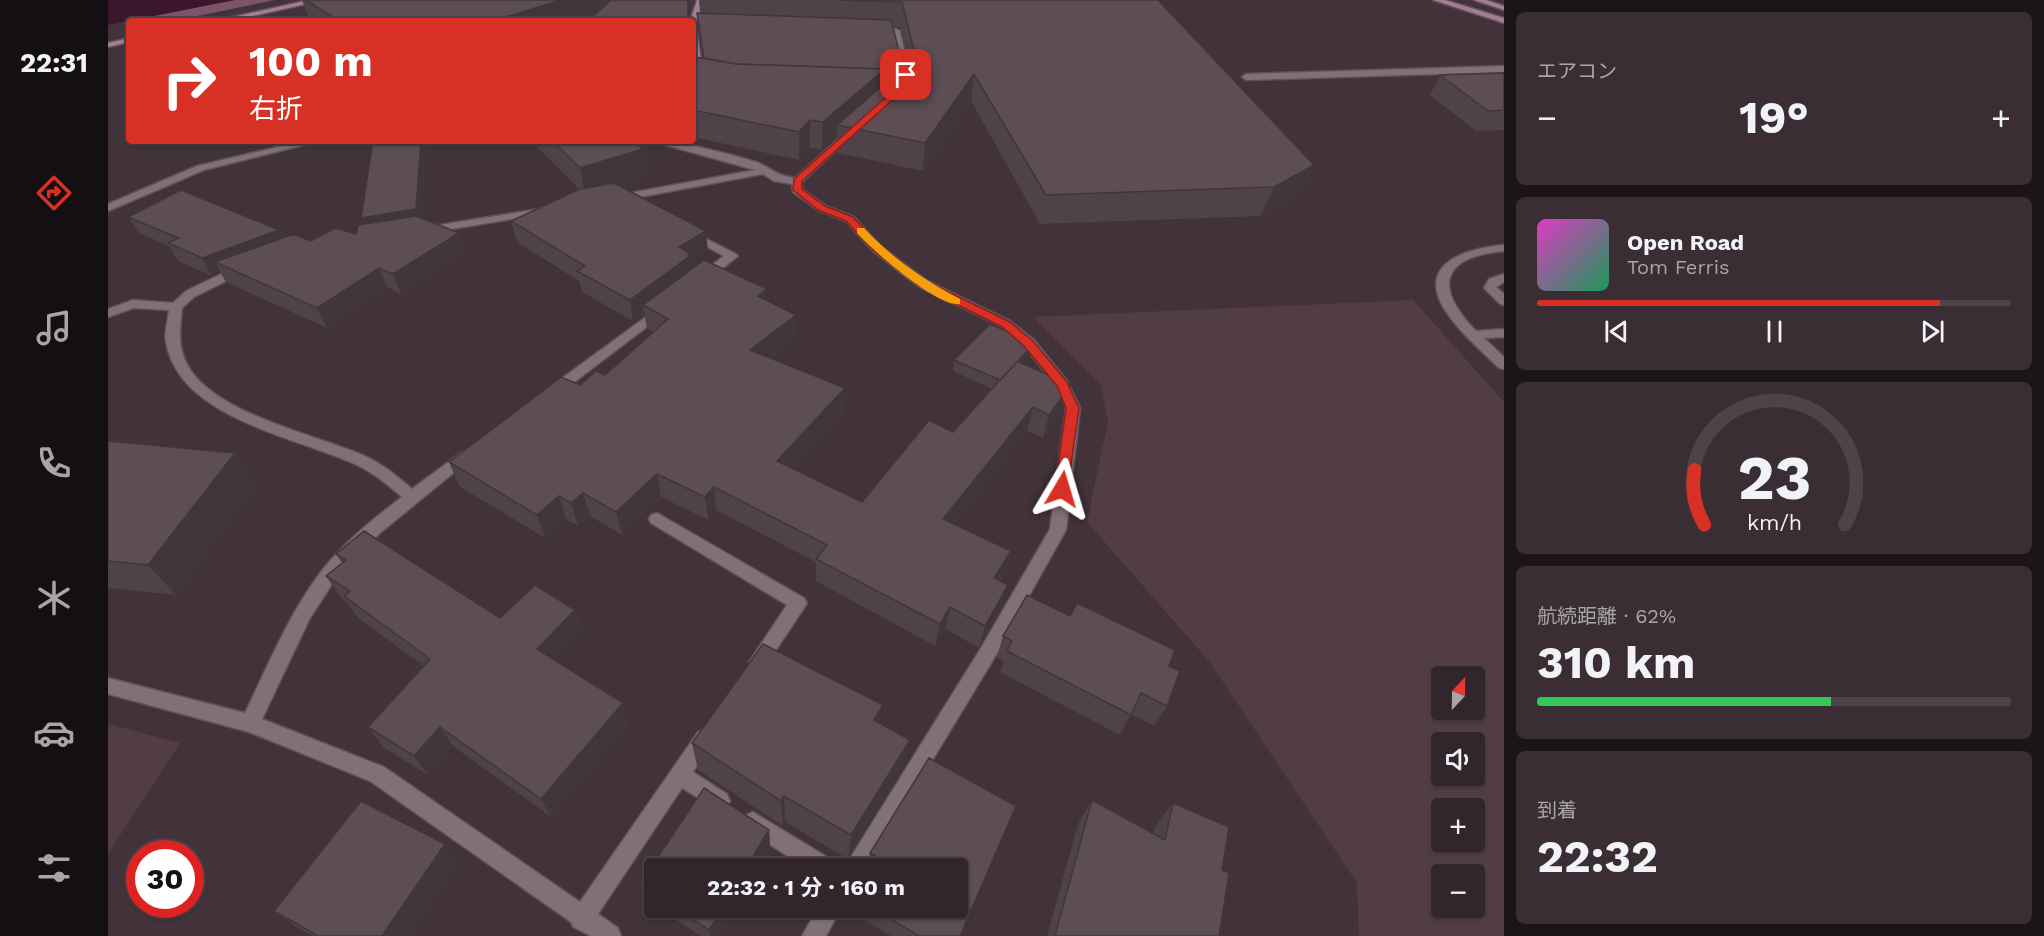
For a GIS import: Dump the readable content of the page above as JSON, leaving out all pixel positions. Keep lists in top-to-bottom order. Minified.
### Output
{"north":"top","page":{"tabs":"22:31","tile":["エアコン",["航続距離 · 62%","310 km"],["到着","22:32"]],"turn":["100 m","右折"],"heat":["−","19°","+"],"song":["Open Road","Tom Ferris"],"map_buttons":["+","−"],"limit":"30","trip":"22:32 · 1 分 · 160 m","gauge":["23","km/h"]}}
